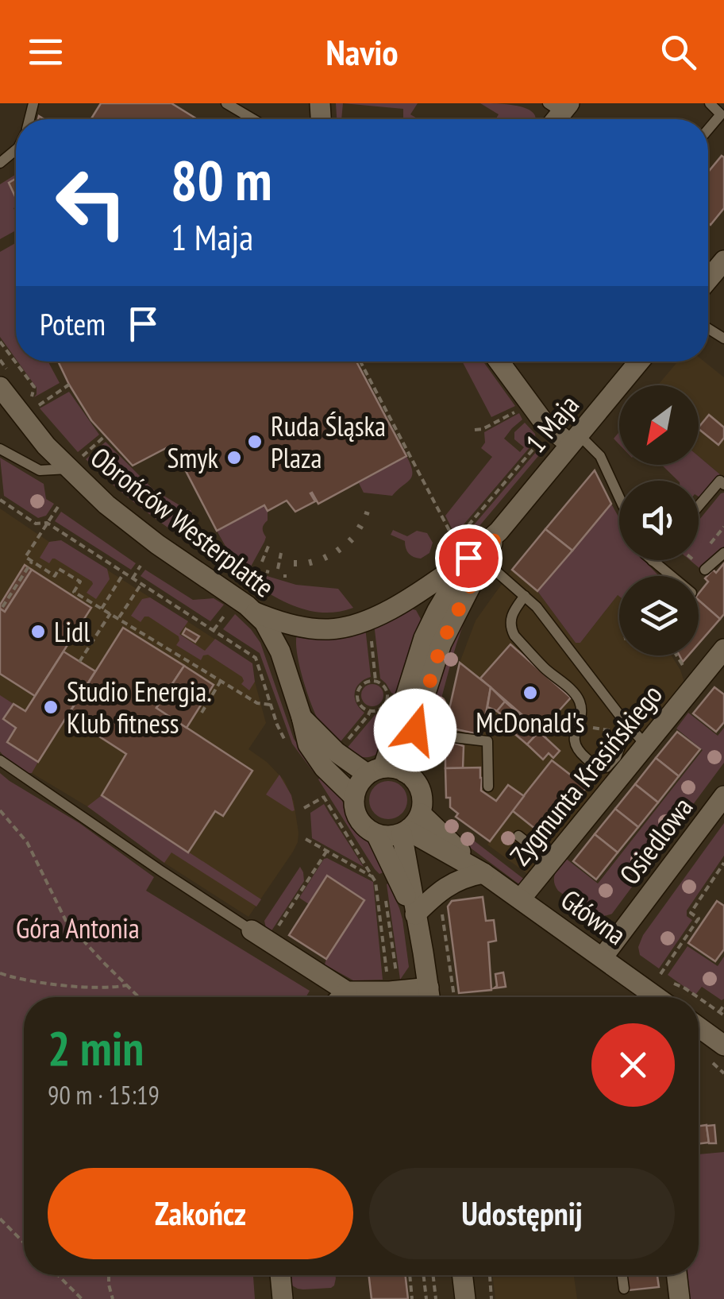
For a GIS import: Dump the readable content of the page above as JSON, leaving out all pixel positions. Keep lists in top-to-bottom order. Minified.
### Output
{"streets":{"street":["1 Maja","Obrońców Westerplatte","Zygmunta Krasińskiego","Osiedlowa","Główna"]},"crossings":[["1 Maja","Obrońców Westerplatte"],["1 Maja","Główna"],["Obrońców Westerplatte","Główna"],["Zygmunta Krasińskiego","Główna"],["Osiedlowa","Główna"]],"parks":["Góra Antonia"],"places":["Ruda Śląska Plaza","Smyk","Lidl","McDonald's","Studio Energia. Klub fitness"],"north":"bottom left","page":{"header":"Navio","turn":["80 m","1 Maja"],"then":"Potem","heading":["2 min","90 m · 15:19"],"buttons":["Zakończ","Udostępnij"]}}
